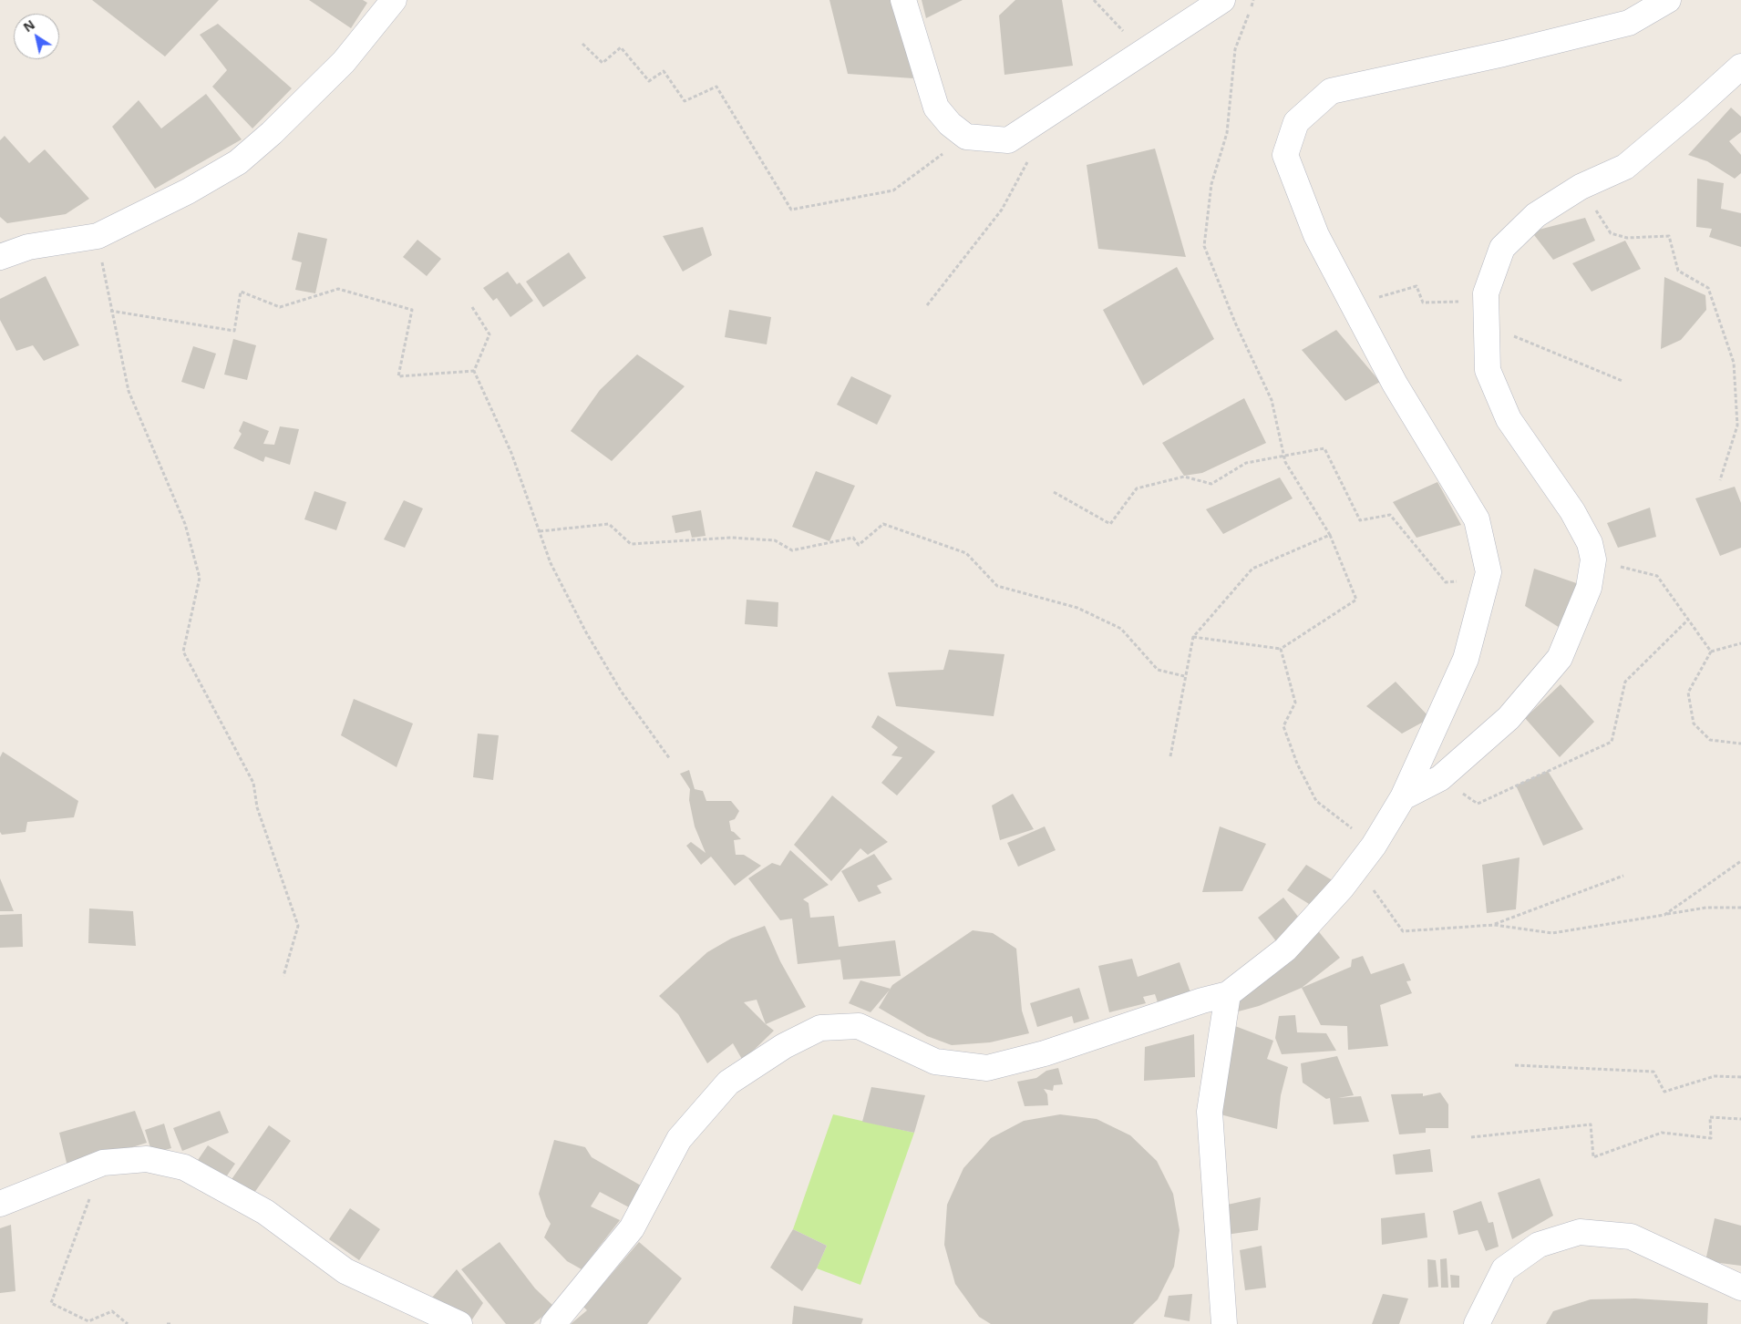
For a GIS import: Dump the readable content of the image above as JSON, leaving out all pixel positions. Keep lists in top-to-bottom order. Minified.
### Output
{"north":"top left"}
